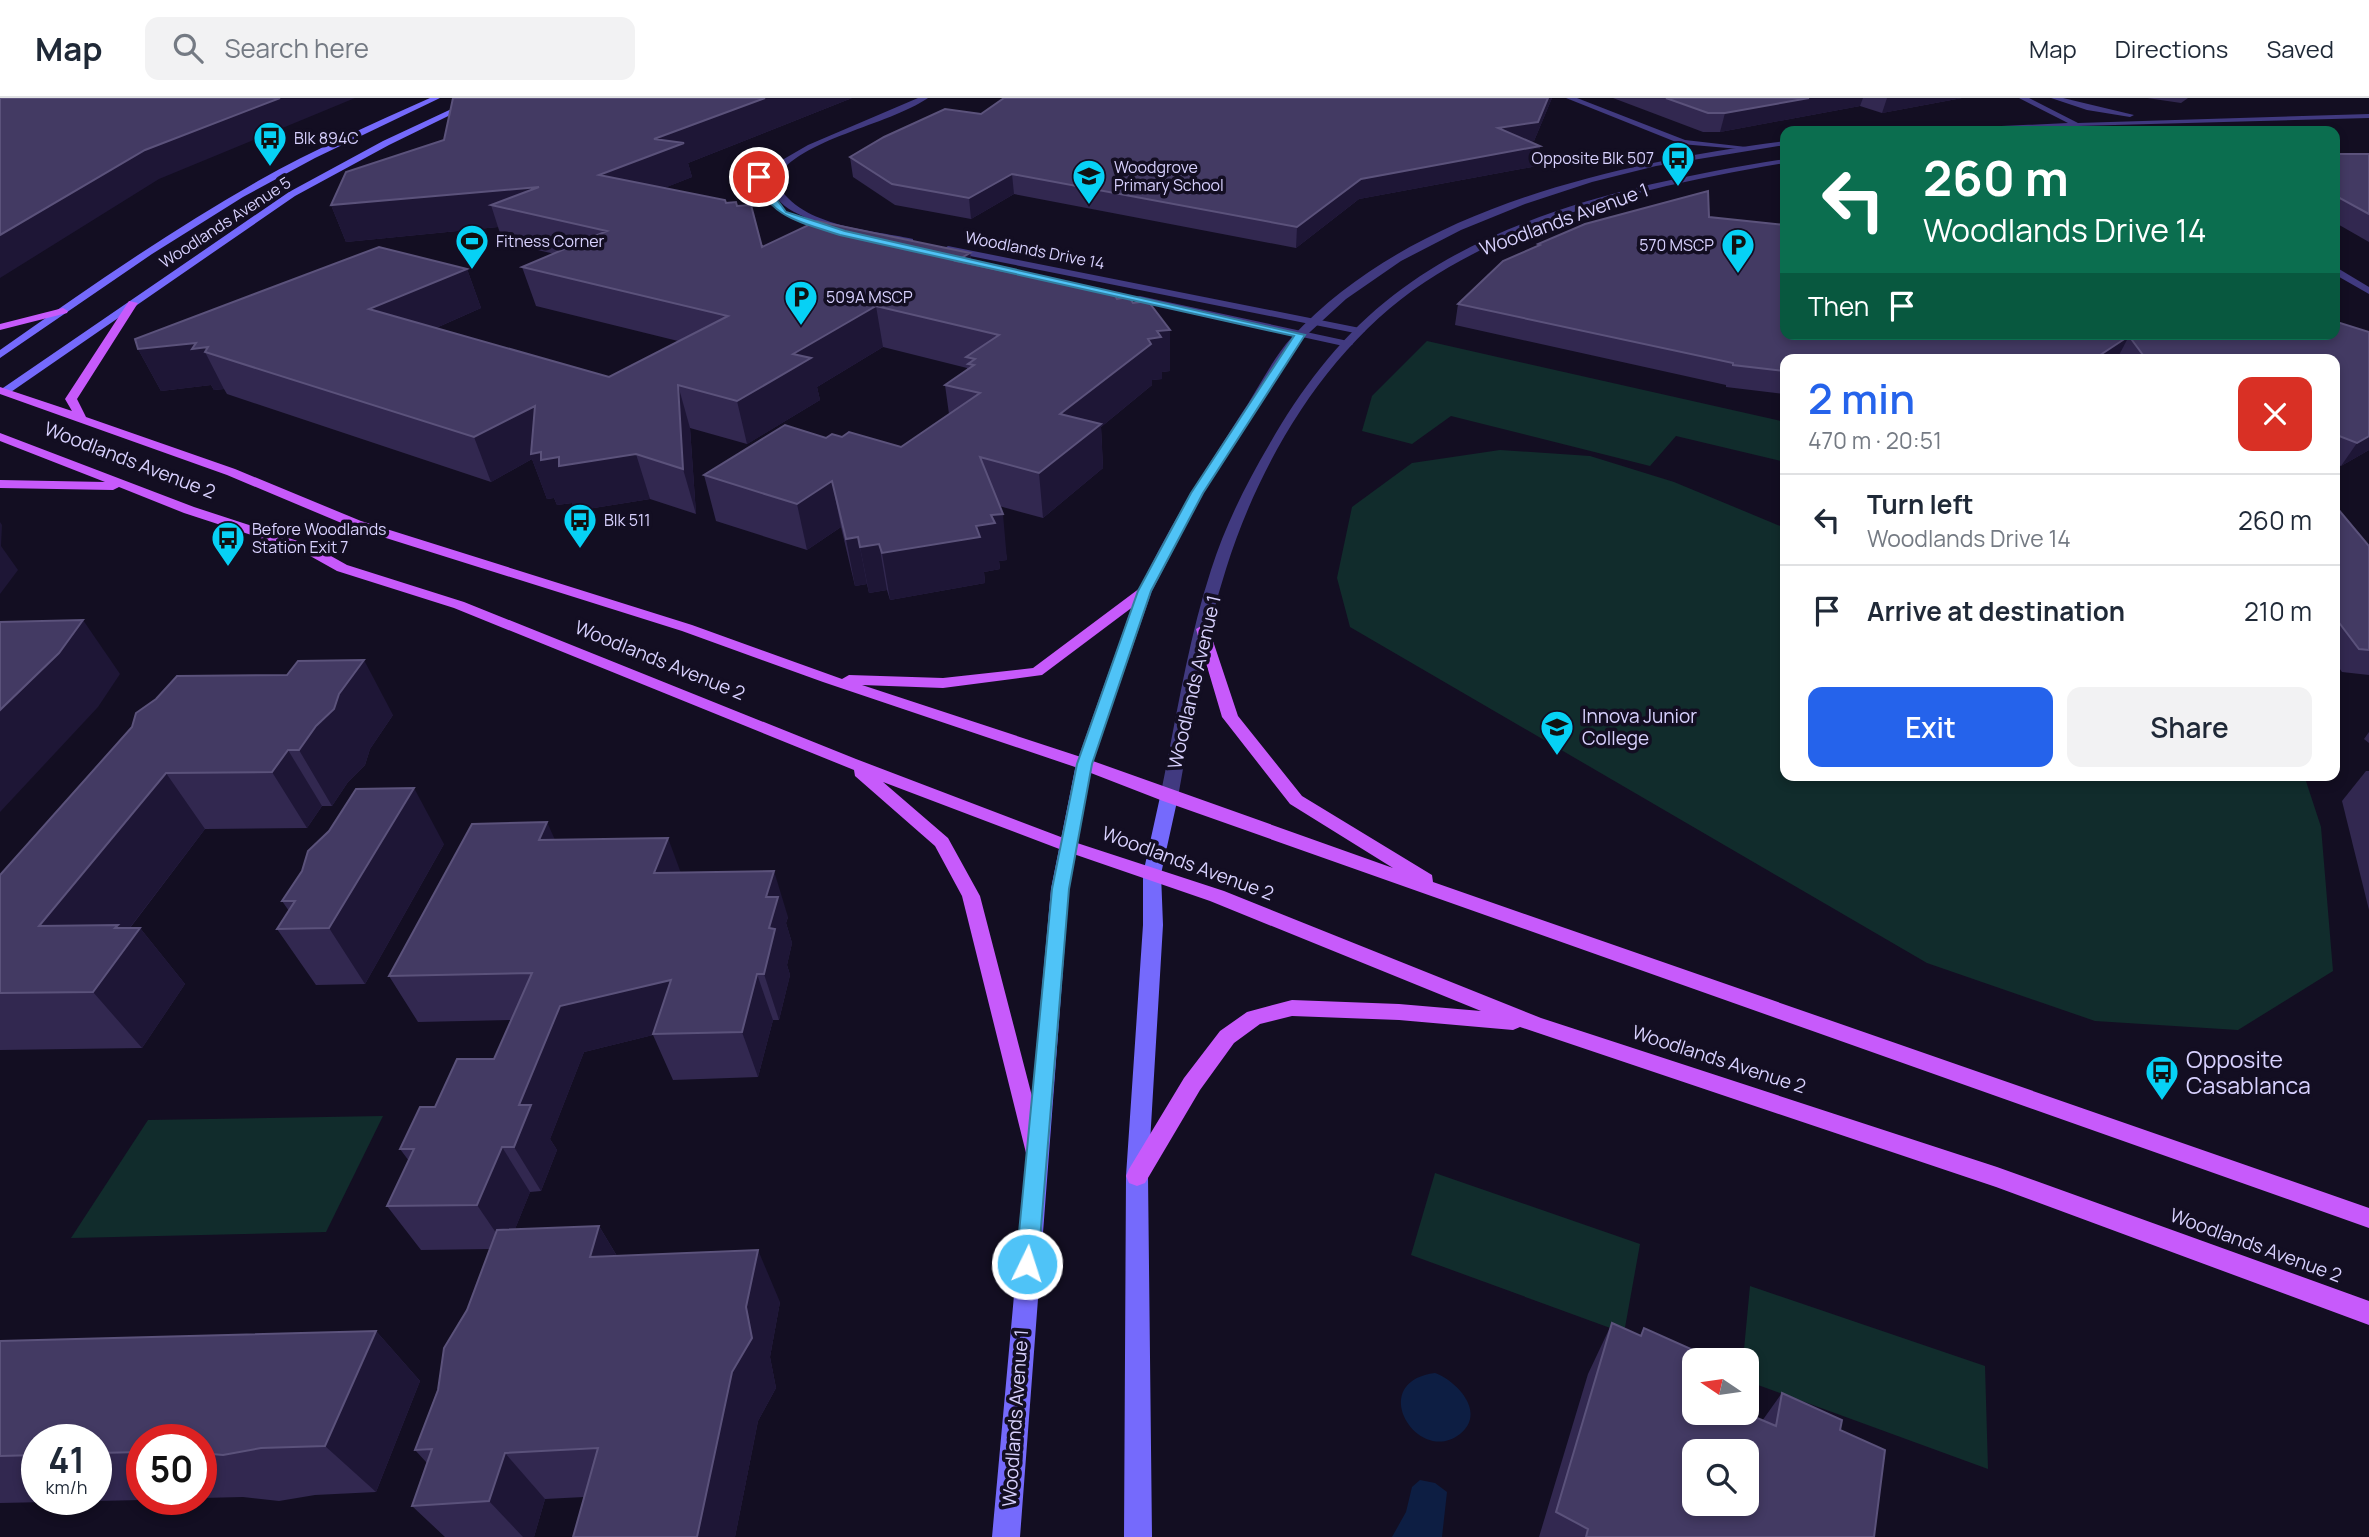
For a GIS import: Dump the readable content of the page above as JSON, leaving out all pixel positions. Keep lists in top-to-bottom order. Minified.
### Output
{"streets":{"main road":["Woodlands Avenue 1","Woodlands Avenue 5","Woodlands Avenue 2"],"street":["Woodlands Drive 14"]},"crossings":[["Woodlands Avenue 1","Woodlands Drive 14"],["Woodlands Avenue 1","Woodlands Avenue 2"],["Woodlands Avenue 5","Woodlands Avenue 2"]],"places":{"bus stop":["Blk 894C","Opposite Blk 507","Blk 511","Before Woodlands Station Exit 7","Opposite Casablanca"],"school or university":["Woodgrove Primary School","Innova Junior College"],"sports":["Fitness Corner"],"parking":["570 MSCP","509A MSCP"]},"north":"left","page":{"header":"Map","search":"Search here","nav":["Map","Directions","Saved"],"turn":["260 m","Woodlands Drive 14"],"then":"Then","heading":["2 min","470 m · 20:51"],"list":[{"name":"Turn left","note":"Woodlands Drive 14","value":"260 m"},{"name":"Arrive at destination","value":"210 m"}],"buttons":["Exit","Share"],"speed":"41 km/h","limit":"50"}}
